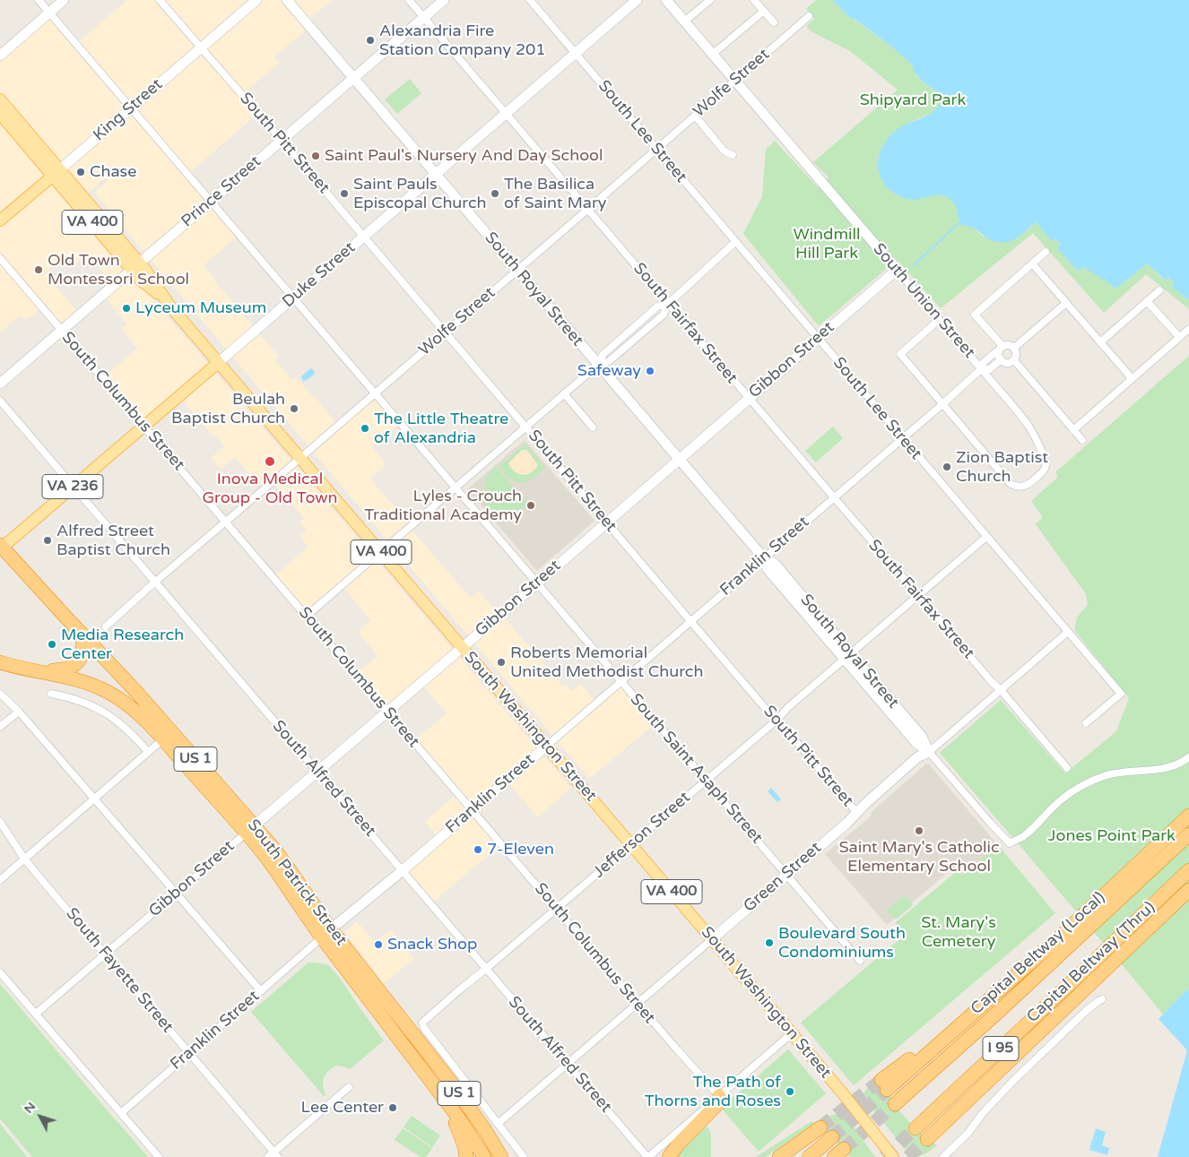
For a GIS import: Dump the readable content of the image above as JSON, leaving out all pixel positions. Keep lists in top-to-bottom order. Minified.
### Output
{"streets":{"highway":["US 1","South Patrick Street","Capital Beltway (Local)","Capital Beltway (Thru)","I 95"],"main road":["King Street","VA 400","Duke Street","VA 236","South Washington Street"],"street":["Wolfe Street","South Lee Street","South Pitt Street","Prince Street","South Royal Street","South Union Street","South Fairfax Street","Gibbon Street","South Columbus Street","Franklin Street","South Saint Asaph Street","South Alfred Street","Jefferson Street","Green Street","South Fayette Street"]},"crossings":[["Wolfe Street","South Lee Street"],["Wolfe Street","South Pitt Street"],["Wolfe Street","South Royal Street"],["Wolfe Street","South Union Street"],["Wolfe Street","South Fairfax Street"],["Wolfe Street","South Columbus Street"],["Wolfe Street","South Washington Street"],["Wolfe Street","South Saint Asaph Street"],["Wolfe Street","South Alfred Street"],["King Street","South Pitt Street"],["King Street","VA 400"],["King Street","South Washington Street"],["King Street","South Saint Asaph Street"],["South Lee Street","Duke Street"],["South Lee Street","Gibbon Street"],["South Lee Street","Franklin Street"],["South Lee Street","Jefferson Street"],["South Lee Street","Green Street"],["South Pitt Street","Prince Street"],["South Pitt Street","Duke Street"],["South Pitt Street","Gibbon Street"],["South Pitt Street","Franklin Street"],["South Pitt Street","Jefferson Street"],["South Pitt Street","Green Street"],["Prince Street","South Royal Street"],["Prince Street","South Fairfax Street"],["Prince Street","South Columbus Street"],["Prince Street","South Washington Street"],["Prince Street","South Saint Asaph Street"],["VA 400","South Washington Street"],["Duke Street","South Royal Street"],["Duke Street","South Fairfax Street"],["Duke Street","South Columbus Street"],["Duke Street","South Washington Street"],["Duke Street","South Saint Asaph Street"],["Duke Street","South Alfred Street"],["Duke Street","South Patrick Street"],["South Royal Street","Gibbon Street"],["South Royal Street","Franklin Street"],["South Royal Street","Jefferson Street"],["South Royal Street","Green Street"],["South Union Street","Gibbon Street"],["South Union Street","Franklin Street"],["South Fairfax Street","Gibbon Street"],["South Fairfax Street","Franklin Street"],["South Fairfax Street","Jefferson Street"],["South Fairfax Street","Green Street"],["Gibbon Street","South Columbus Street"],["Gibbon Street","South Washington Street"],["Gibbon Street","South Saint Asaph Street"],["Gibbon Street","South Alfred Street"],["Gibbon Street","South Patrick Street"],["Gibbon Street","South Fayette Street"],["South Columbus Street","Franklin Street"],["South Columbus Street","Jefferson Street"],["South Columbus Street","Green Street"],["Franklin Street","South Washington Street"],["Franklin Street","South Saint Asaph Street"],["Franklin Street","South Alfred Street"],["Franklin Street","South Patrick Street"],["Franklin Street","South Fayette Street"],["South Washington Street","Jefferson Street"],["South Washington Street","Green Street"],["South Saint Asaph Street","Jefferson Street"],["South Saint Asaph Street","Green Street"],["South Alfred Street","Jefferson Street"],["South Alfred Street","Green Street"],["Jefferson Street","Green Street"],["Capital Beltway (Local)","Capital Beltway (Thru)"]],"parks":["Shipyard Park","Windmill Hill Park","Jones Point Park","St. Mary's Cemetery"],"places":["Alexandria Fire Station Company 201","Saint Paul's Nursery And Day School","Chase","Saint Pauls Episcopal Church","The Basilica of Saint Mary","Old Town Montessori School","Lyceum Museum","Safeway","Beulah Baptist Church","The Little Theatre of Alexandria","Inova Medical Group - Old Town","Zion Baptist Church","Lyles - Crouch Traditional Academy","Alfred Street Baptist Church","Media Research Center","Roberts Memorial United Methodist Church","Saint Mary's Catholic Elementary School","7-Eleven","Boulevard South Condominiums","Snack Shop","The Path of Thorns and Roses","Lee Center"],"north":"top left"}
